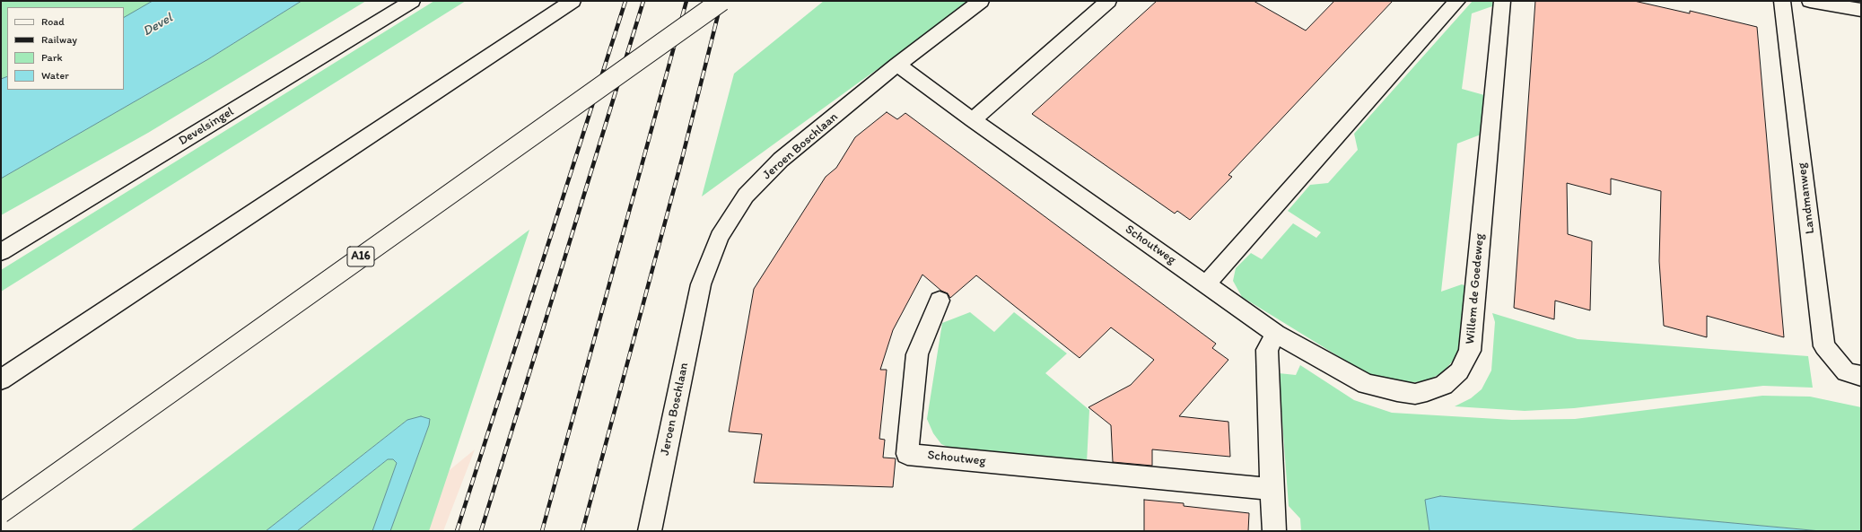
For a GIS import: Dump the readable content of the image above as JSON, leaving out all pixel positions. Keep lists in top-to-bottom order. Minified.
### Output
{"streets":{"main road":["Develsingel","Jeroen Boschlaan","Landmanweg","Schoutweg","A16","Willem de Goedeweg"]},"crossings":[["Jeroen Boschlaan","Schoutweg"],["Schoutweg","Willem de Goedeweg"]],"water":["Devel"],"legend":["Road","Railway","Park","Water"]}
